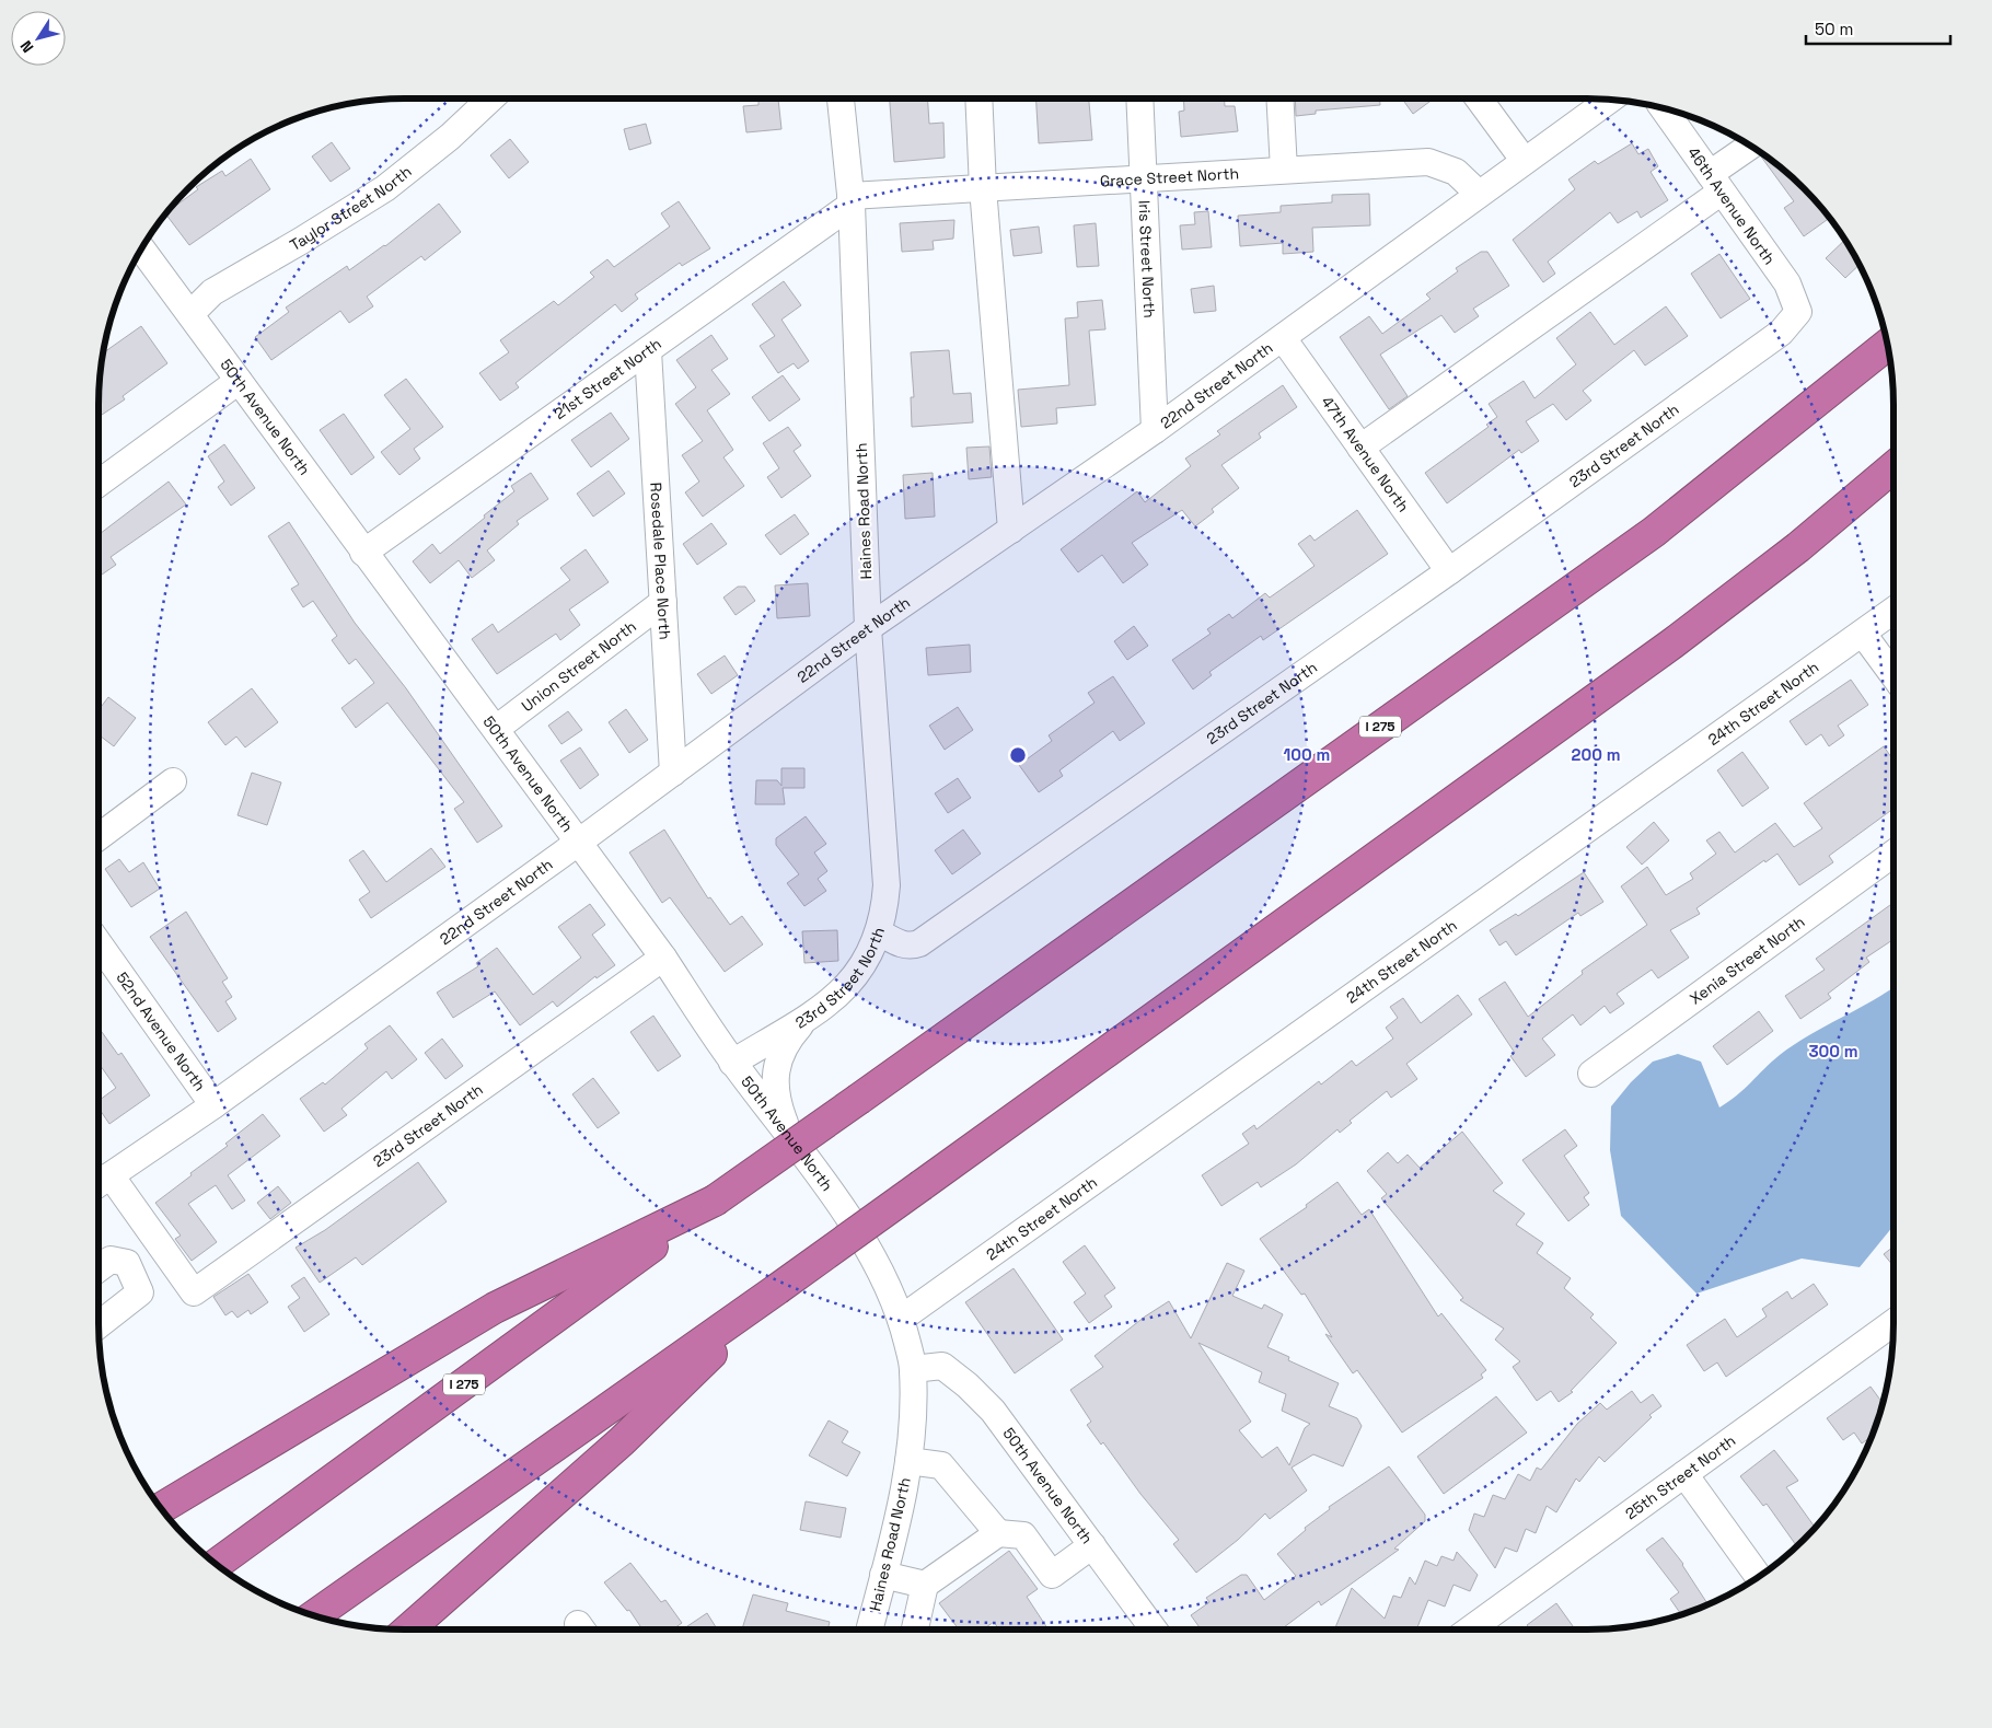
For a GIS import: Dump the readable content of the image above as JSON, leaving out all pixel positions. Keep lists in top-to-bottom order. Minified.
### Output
{"streets":{"highway":["I 275"],"street":["Grace Street North","46th Avenue North","Taylor Street North","Iris Street North","21st Street North","22nd Street North","50th Avenue North","23rd Street North","47th Avenue North","Haines Road North","Rosedale Place North","Union Street North","24th Street North","Xenia Street North","52nd Avenue North","25th Street North"]},"crossings":[["Grace Street North","Iris Street North"],["Grace Street North","21st Street North"],["Grace Street North","22nd Street North"],["Grace Street North","Haines Road North"],["46th Avenue North","23rd Street North"],["Taylor Street North","50th Avenue North"],["Iris Street North","22nd Street North"],["21st Street North","50th Avenue North"],["21st Street North","Haines Road North"],["21st Street North","Rosedale Place North"],["22nd Street North","50th Avenue North"],["22nd Street North","23rd Street North"],["22nd Street North","47th Avenue North"],["22nd Street North","Haines Road North"],["22nd Street North","Rosedale Place North"],["22nd Street North","52nd Avenue North"],["50th Avenue North","23rd Street North"],["50th Avenue North","Haines Road North"],["50th Avenue North","Union Street North"],["50th Avenue North","24th Street North"],["23rd Street North","47th Avenue North"],["23rd Street North","Haines Road North"],["Haines Road North","24th Street North"],["Rosedale Place North","Union Street North"]],"scale_bar":"50 m","north":"bottom left","rings":["100 m","200 m","300 m"]}
